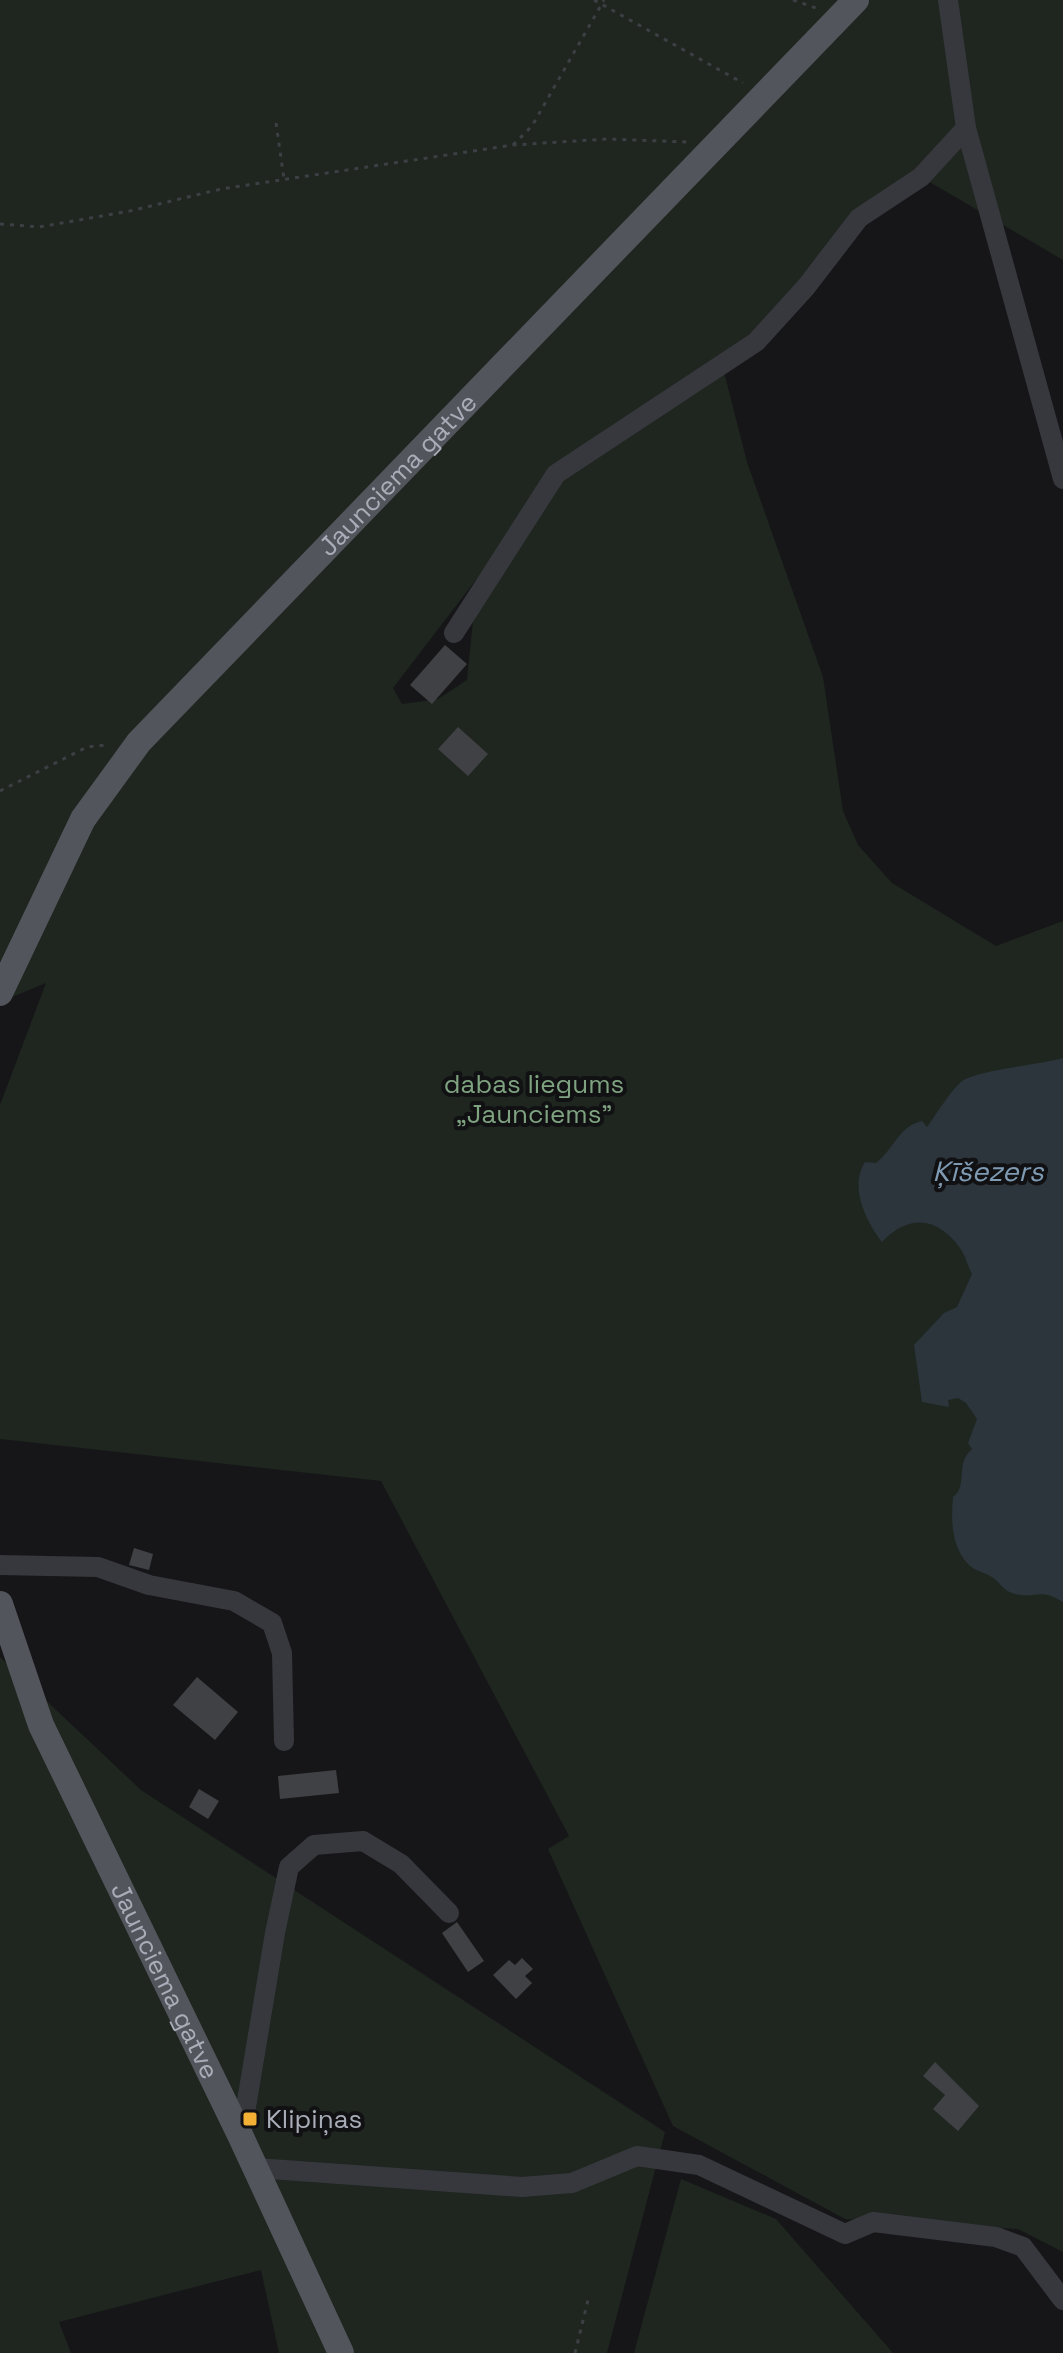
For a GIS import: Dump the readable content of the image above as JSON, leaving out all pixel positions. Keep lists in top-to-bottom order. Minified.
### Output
{"streets":{"main road":["Jaunciema gatve"]},"water":["Ķīšezers"],"parks":["dabas liegums „Jaunciems”"],"places":{"transit":["Klipiņas"]}}
